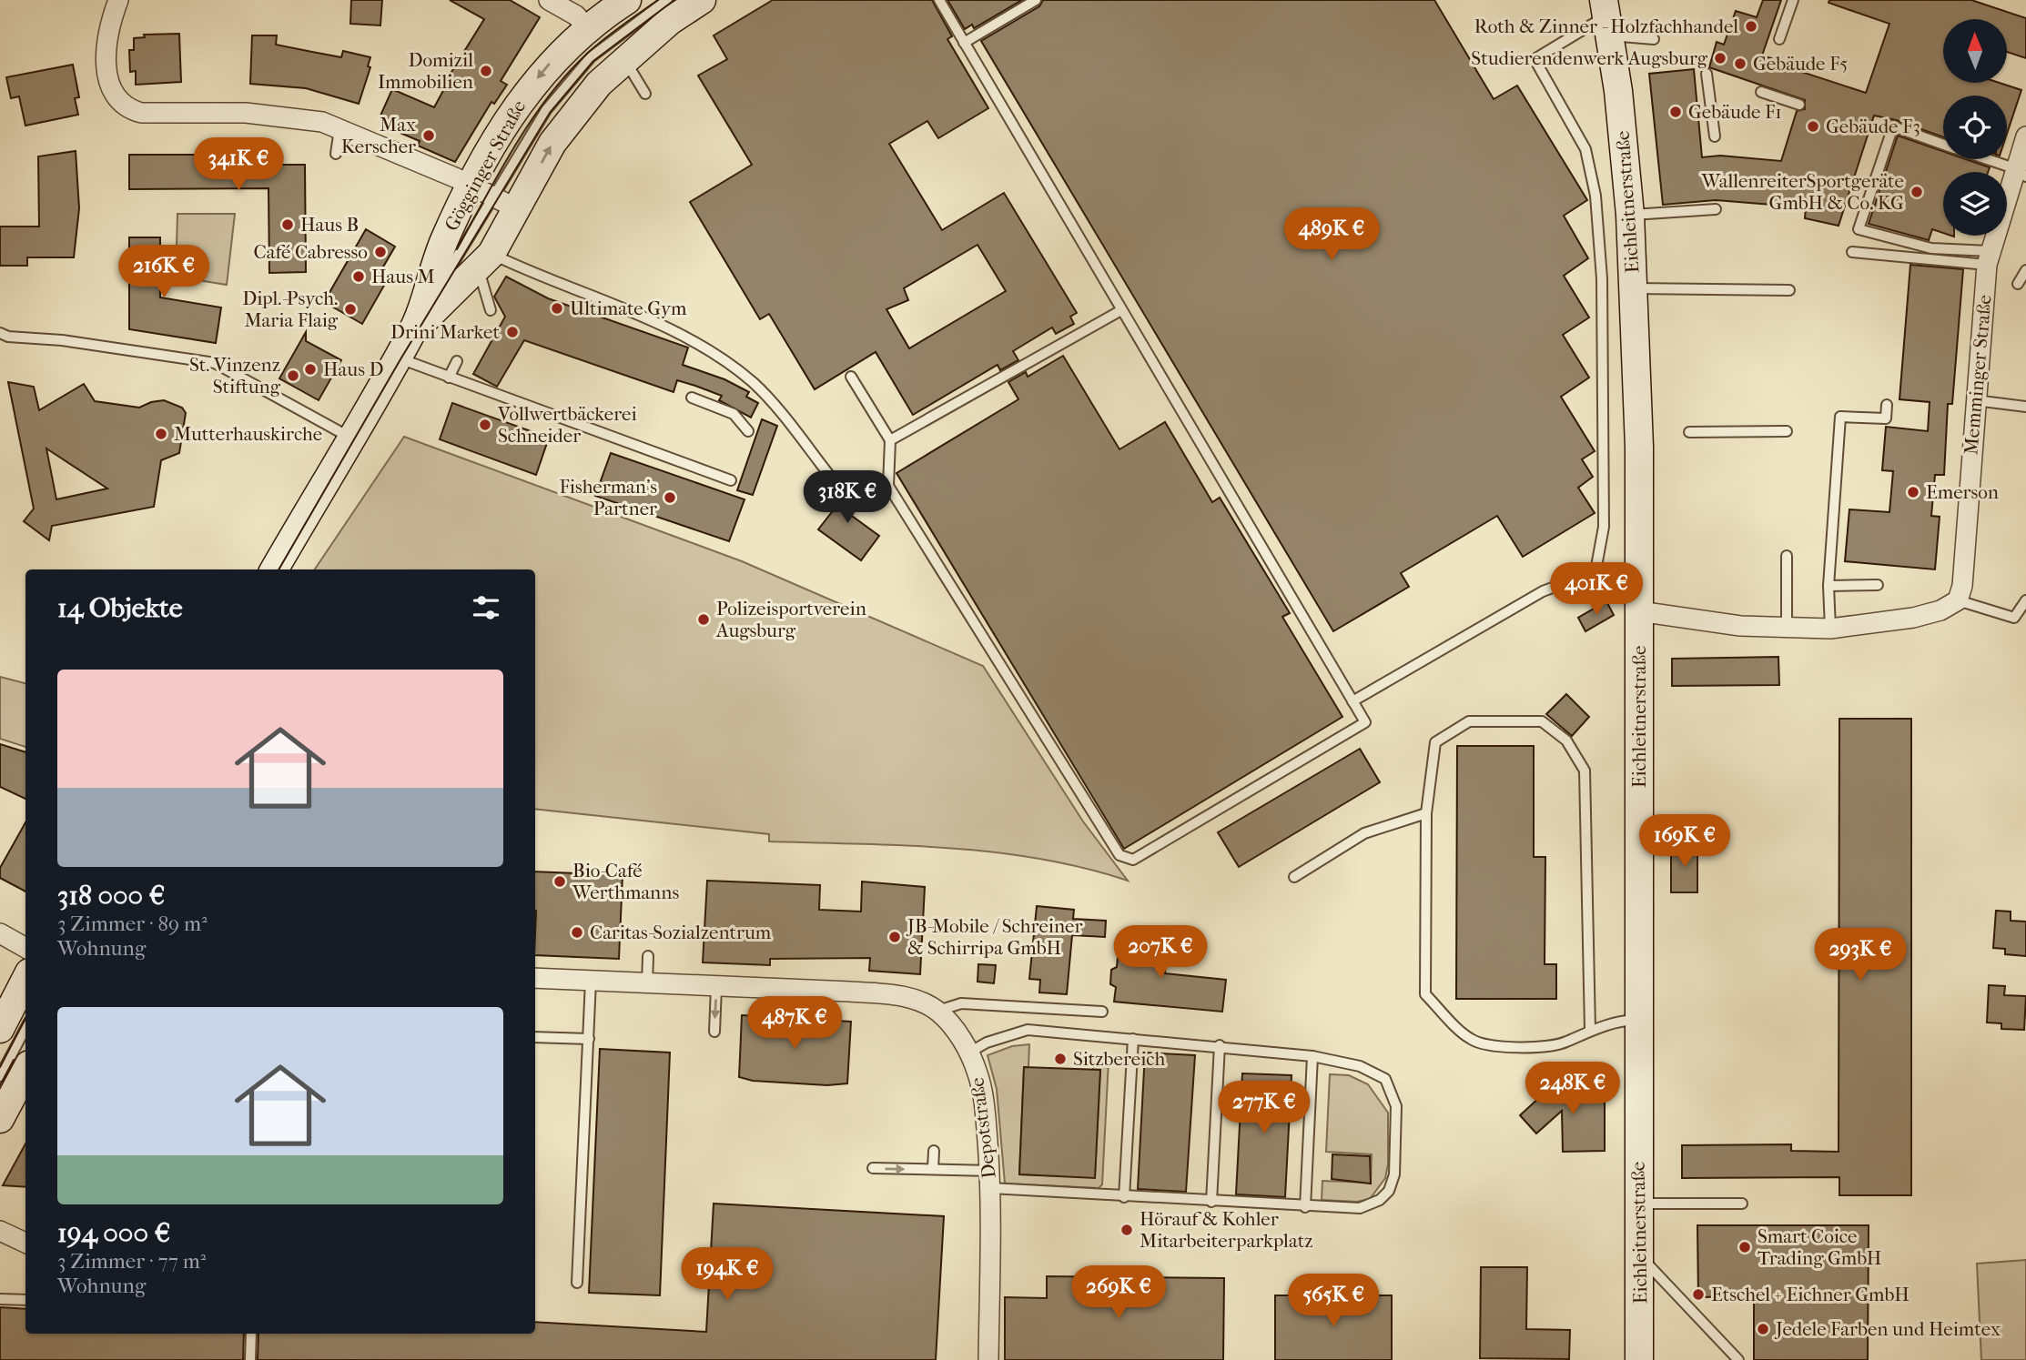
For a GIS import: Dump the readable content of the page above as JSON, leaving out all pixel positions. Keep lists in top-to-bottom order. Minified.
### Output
{"streets":{"main road":["Gögginger Straße","Eichleitnerstraße"],"street":["Memminger Straße","Depotstraße"]},"places":["Roth & Zinner - Holzfachhandel","Studierendenwerk Augsburg","Gebäude F5","Domizil Immobilien","Gebäude F1","Gebäude F3","Max Kerscher","WallenreiterSportgeräte GmbH & Co. KG","Haus B","Café Cabresso","Haus M","Ultimate Gym","Dipl.-Psych. Maria Flaig","Drini Market","Haus D","St. Vinzenz Stiftung","Vollwertbäckerei Schneider","Mutterhauskirche","Emerson","Fisherman's Partner","Polizeisportverein Augsburg","Bio-Café Werthmanns","Caritas-Sozialzentrum","JB-Mobile / Schreiner & Schirripa GmbH","Sitzbereich","Hörauf & Kohler Mitarbeiterparkplatz","Smart Coice Trading GmbH","Etschel + Eichner GmbH","Jedele Farben und Heimtex"],"north":"top","page":{"price":["341K €","489K €","216K €","318K €","401K €","169K €","207K €","293K €","487K €","248K €","277K €","194K €","269K €","565K €"],"heading":"14 Objekte","list":[{"name":"318 000 €","note":"3 Zimmer · 89 m² · Wohnung"},{"name":"194 000 €","note":"3 Zimmer · 77 m² · Wohnung"}]}}
